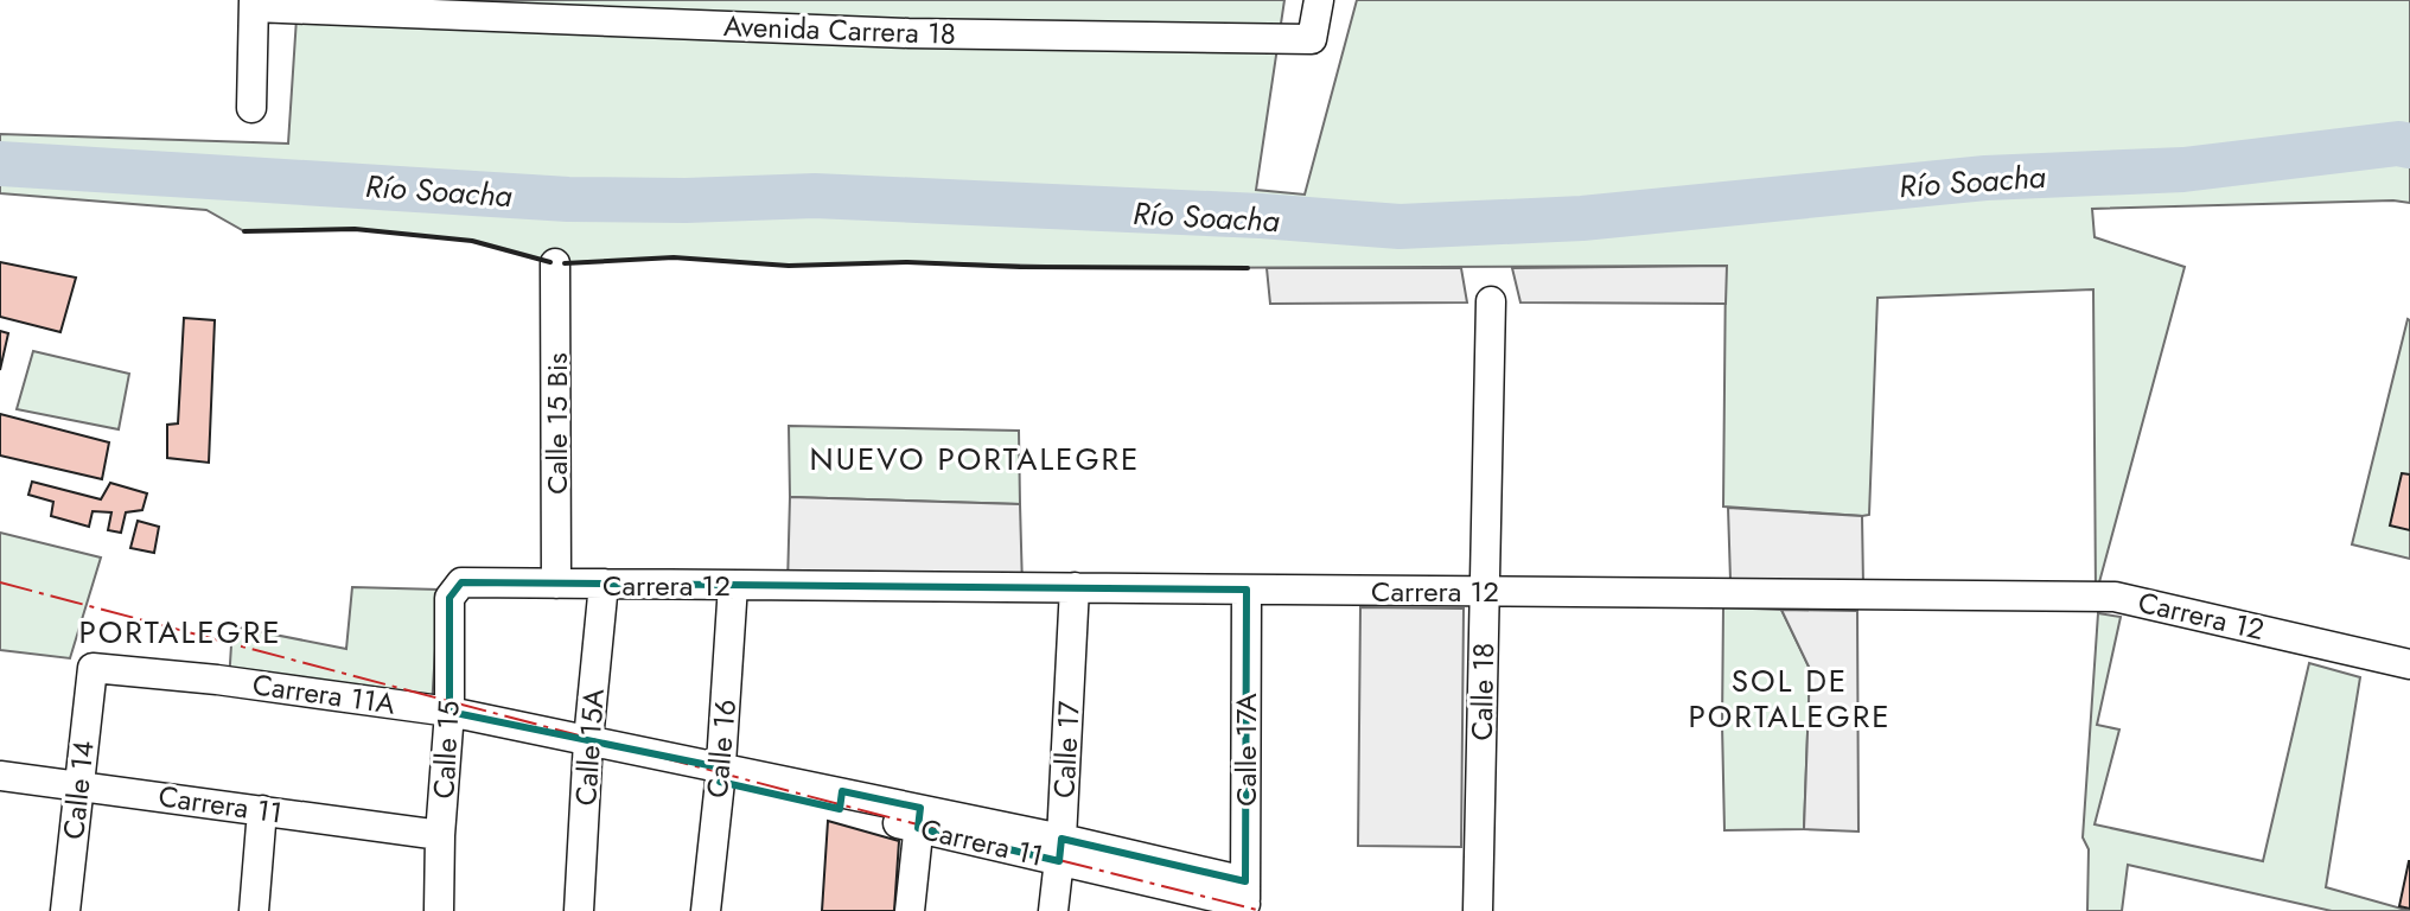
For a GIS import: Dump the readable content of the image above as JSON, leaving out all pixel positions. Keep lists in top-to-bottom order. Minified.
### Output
{"streets":{"street":["Avenida Carrera 18","Calle 15 Bis","Carrera 12","Calle 18","Carrera 11A","Calle 15A","Calle 16","Calle 15","Calle 17","Calle 17A","Calle 14","Carrera 11"]},"crossings":[["Calle 15 Bis","Carrera 12"],["Carrera 12","Calle 18"],["Carrera 12","Calle 15A"],["Carrera 12","Calle 16"],["Carrera 12","Calle 15"],["Carrera 12","Calle 17"],["Carrera 12","Calle 17A"],["Carrera 11A","Calle 15A"],["Carrera 11A","Calle 16"],["Carrera 11A","Calle 15"],["Carrera 11A","Calle 14"],["Carrera 11A","Carrera 11"],["Calle 16","Carrera 11"],["Calle 15","Carrera 11"],["Calle 17","Carrera 11"],["Calle 17A","Carrera 11"],["Calle 14","Carrera 11"]],"districts":["NUEVO PORTALEGRE","PORTALEGRE","SOL DE PORTALEGRE"],"water":["Río Soacha"]}
